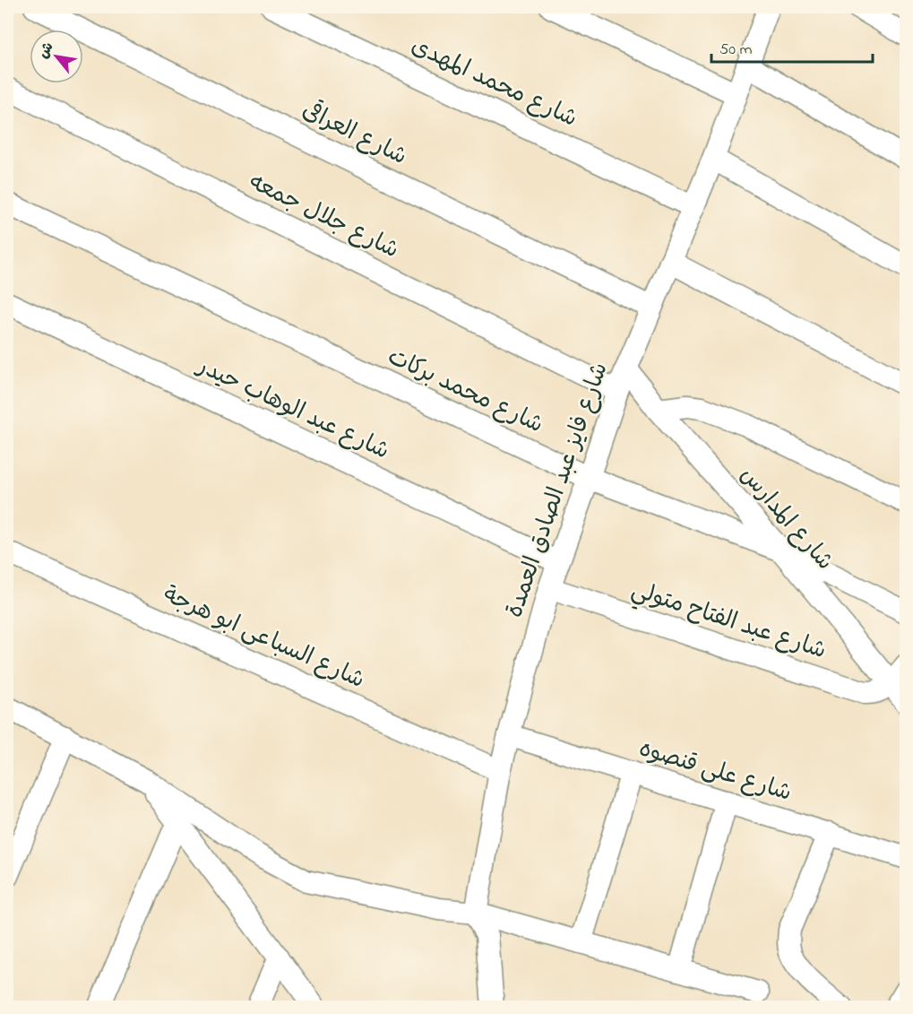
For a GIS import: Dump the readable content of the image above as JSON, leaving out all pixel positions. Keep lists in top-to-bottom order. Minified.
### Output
{"streets":{"street":["شارع محمد المهدى","شارع العراقى","شارع جلال جمعه","شارع محمد بركات","شارع عبد الوهاب حيدر","شارع فايز عبد الصادق العمدة","شارع المدارس","شارع عبد الفتاح متولي","شارع السباعى ابو هرجة","شارع على قنصوه"]},"crossings":[["شارع محمد المهدى","شارع فايز عبد الصادق العمدة"],["شارع العراقى","شارع فايز عبد الصادق العمدة"],["شارع جلال جمعه","شارع فايز عبد الصادق العمدة"],["شارع محمد بركات","شارع فايز عبد الصادق العمدة"],["شارع محمد بركات","شارع المدارس"],["شارع عبد الوهاب حيدر","شارع فايز عبد الصادق العمدة"],["شارع فايز عبد الصادق العمدة","شارع المدارس"],["شارع فايز عبد الصادق العمدة","شارع عبد الفتاح متولي"],["شارع فايز عبد الصادق العمدة","شارع السباعى ابو هرجة"],["شارع فايز عبد الصادق العمدة","شارع على قنصوه"],["شارع المدارس","شارع عبد الفتاح متولي"]],"scale_bar":"50 m","north":"top left"}
